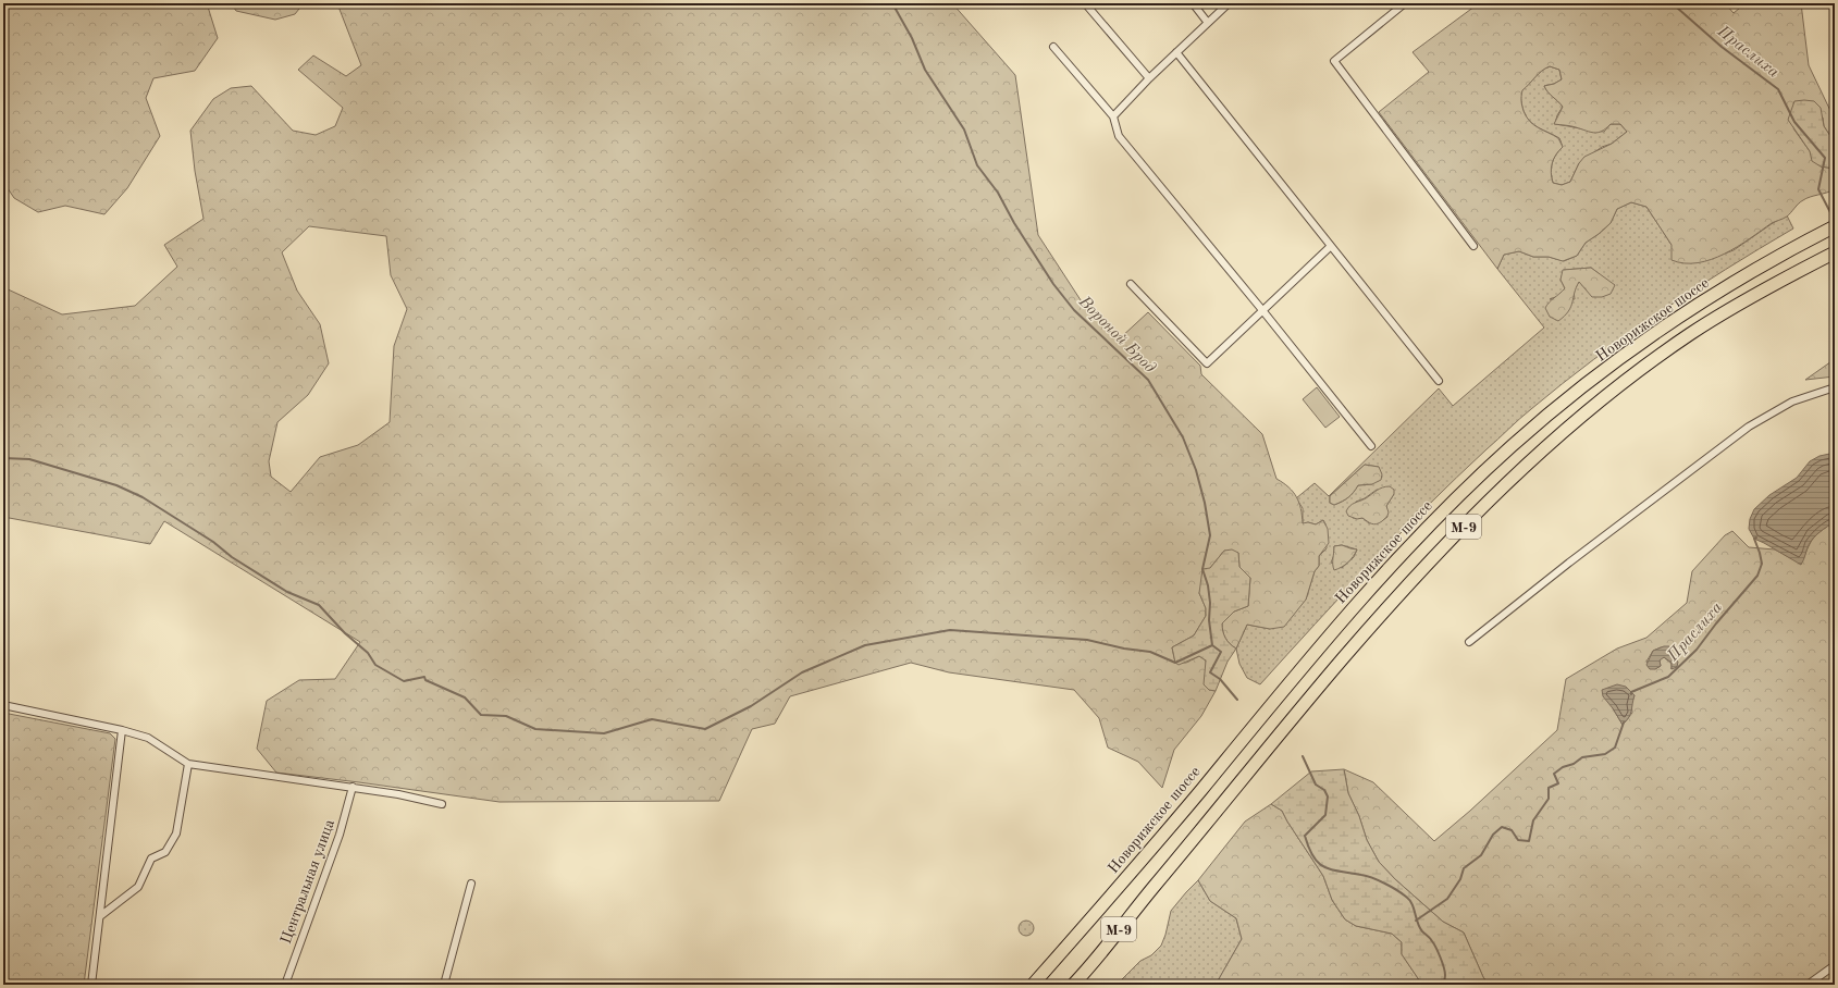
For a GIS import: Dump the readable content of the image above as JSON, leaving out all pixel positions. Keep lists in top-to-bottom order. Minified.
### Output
{"streets":{"highway":["Новорижское шоссе","М-9"],"street":["Центральная улица"]},"water":["Праслиха","Вороной Брод"]}
